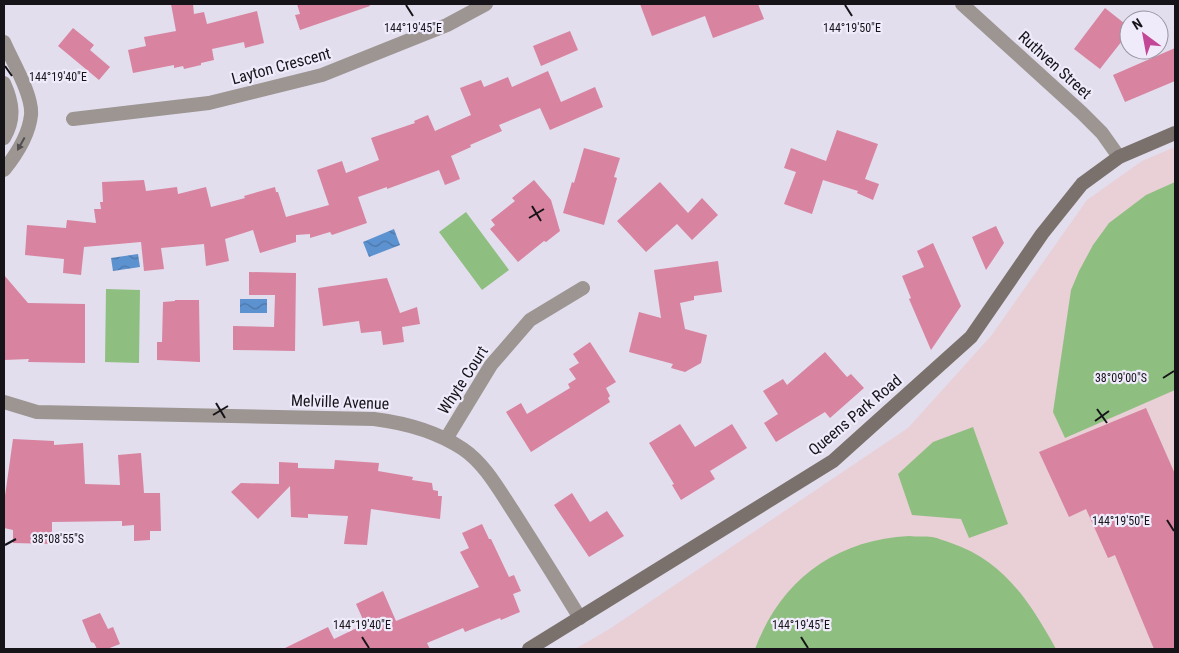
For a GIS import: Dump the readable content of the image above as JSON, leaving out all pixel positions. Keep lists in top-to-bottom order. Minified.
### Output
{"streets":{"main road":["Queens Park Road"],"street":["Ruthven Street","Layton Crescent","Whyte Court","Melville Avenue"]},"crossings":[["Ruthven Street","Queens Park Road"],["Whyte Court","Melville Avenue"],["Melville Avenue","Queens Park Road"]],"north":"top left","coordinates":["144°19'45\"E","144°19'50\"E","144°19'40\"E","38°09'00\"S","38°08'55\"S"]}
